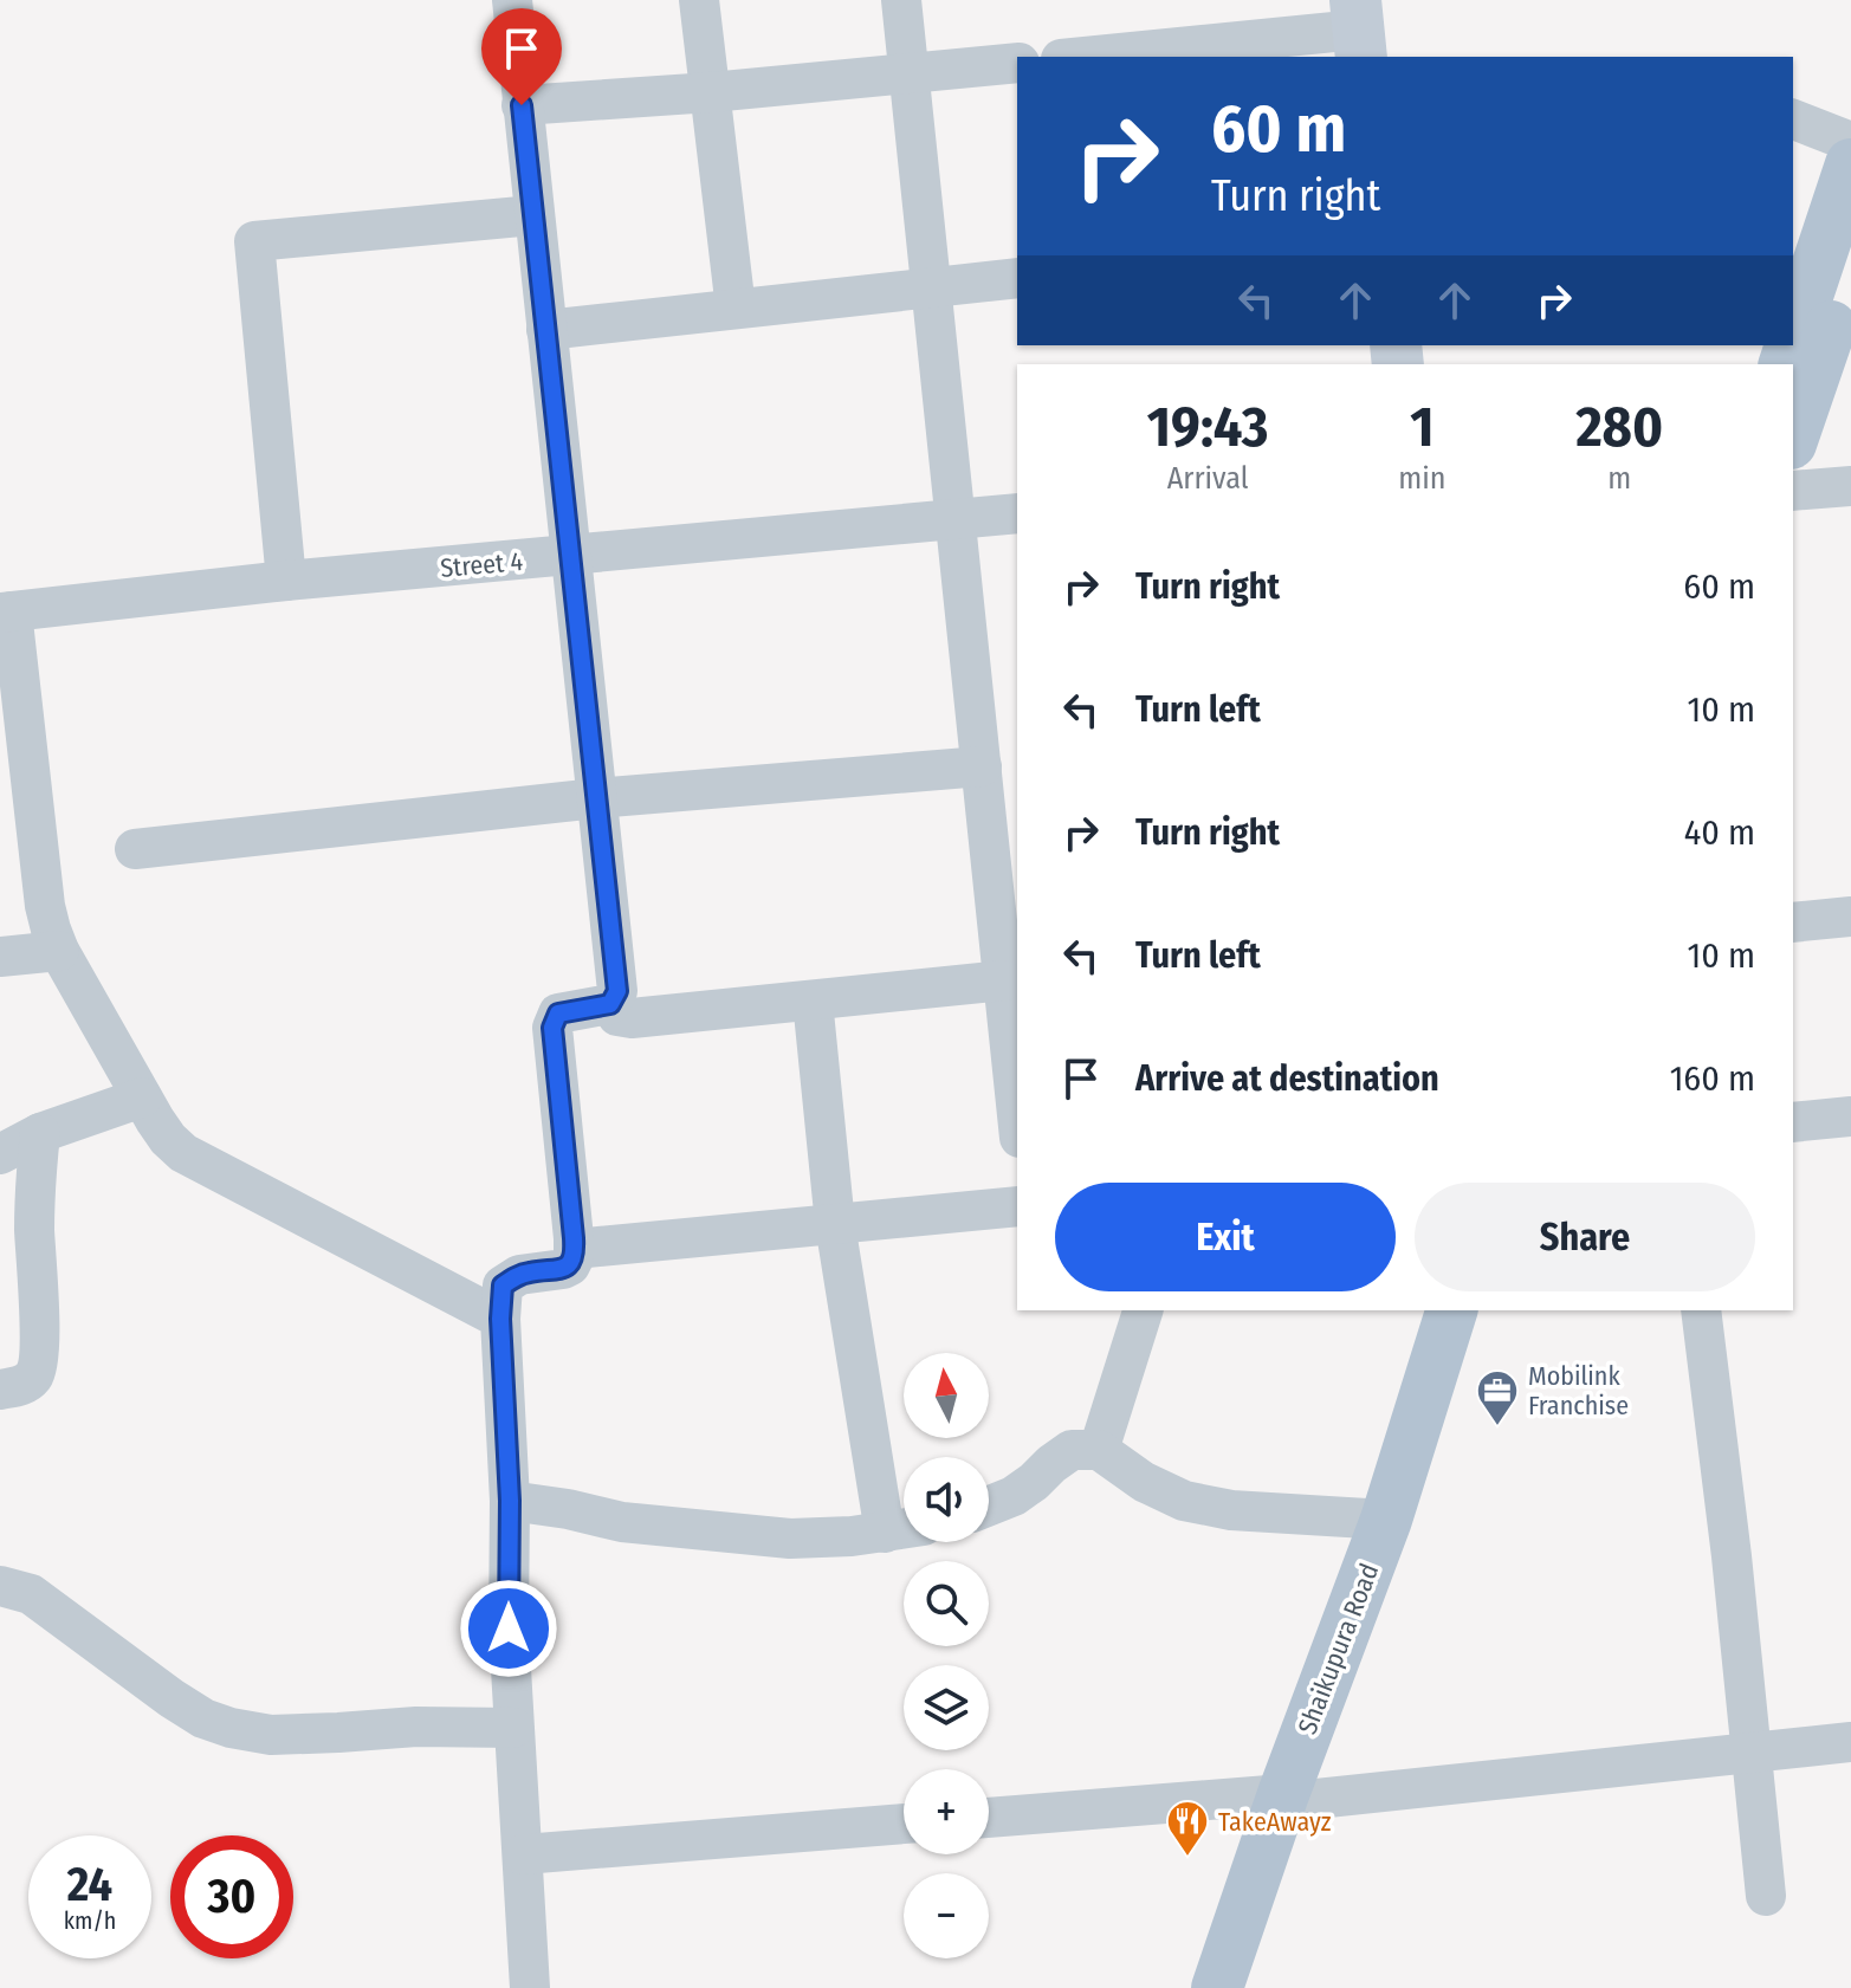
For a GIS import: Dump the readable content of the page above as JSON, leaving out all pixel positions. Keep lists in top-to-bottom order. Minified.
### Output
{"streets":{"main road":["Shaikupura Road"],"street":["Street 4"]},"places":{"office":["Mobilink Franchise"],"restaurant":["TakeAwayz"]},"north":"top","page":{"turn":["60 m","Turn right"],"eta":["19:43","Arrival","1","min","280","m"],"list":[{"name":"Turn right","value":"60 m"},{"name":"Turn left","value":"10 m"},{"name":"Turn right","value":"40 m"},{"name":"Turn left","value":"10 m"},{"name":"Arrive at destination","value":"160 m"}],"buttons":["Exit","Share"],"map_buttons":["+","−"],"speed":"24 km/h","limit":"30"}}
